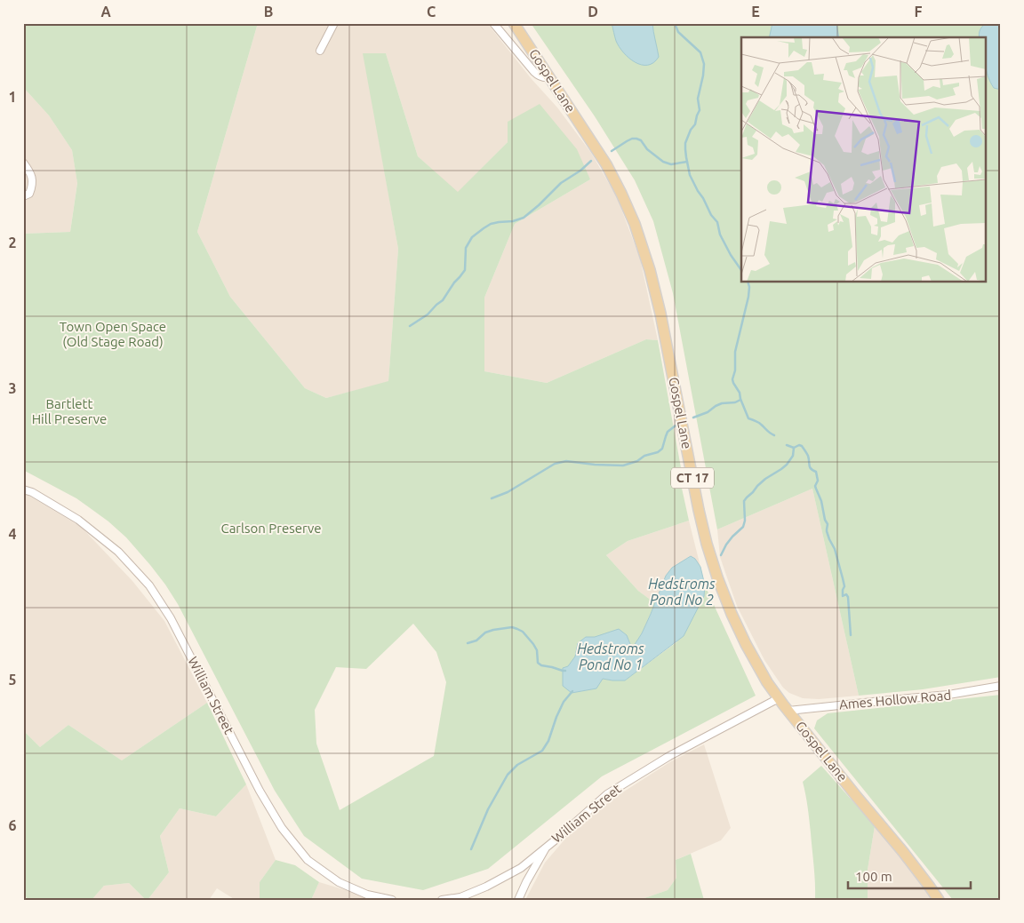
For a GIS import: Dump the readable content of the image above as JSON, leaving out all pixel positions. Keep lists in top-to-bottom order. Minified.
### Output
{"streets":{"main road":["Gospel Lane","CT 17"],"street":["William Street","Ames Hollow Road"]},"crossings":[["Gospel Lane","William Street"],["Gospel Lane","Ames Hollow Road"]],"water":["Hedstroms Pond No 2","Hedstroms Pond No 1"],"parks":["Town Open Space (Old Stage Road)","Bartlett Hill Preserve","Carlson Preserve"],"scale_bar":"100 m","grid":{"columns":["A","B","C","D","E","F"],"rows":["1","2","3","4","5","6"]}}
